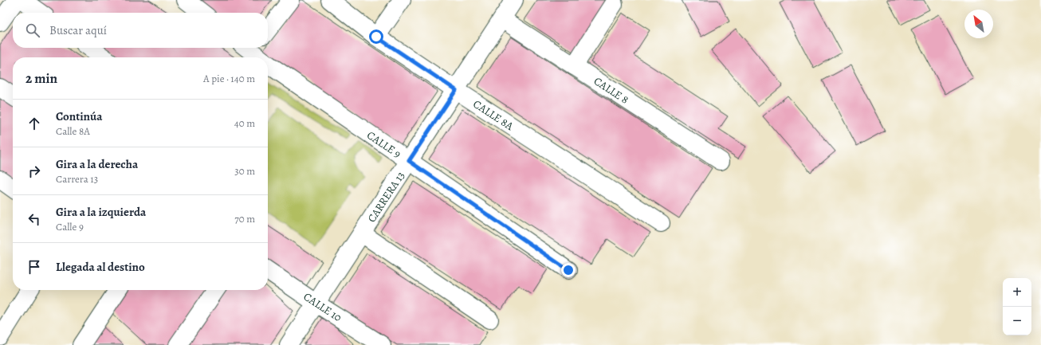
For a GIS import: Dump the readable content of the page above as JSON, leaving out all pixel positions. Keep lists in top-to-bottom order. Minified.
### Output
{"streets":{"street":["CALLE 8","CALLE 8A","CALLE 9","CARRERA 13","CALLE 10"]},"crossings":[["CALLE 8","CARRERA 13"],["CALLE 8A","CARRERA 13"],["CALLE 9","CARRERA 13"],["CARRERA 13","CALLE 10"]],"north":"top left","page":{"search":"Buscar aquí","heading":["2 min","A pie · 140 m"],"list":[["Continúa","Calle 8A","40 m"],["Gira a la derecha","Carrera 13","30 m"],["Gira a la izquierda","Calle 9","70 m"],"Llegada al destino"],"map_buttons":["+","−"]}}
